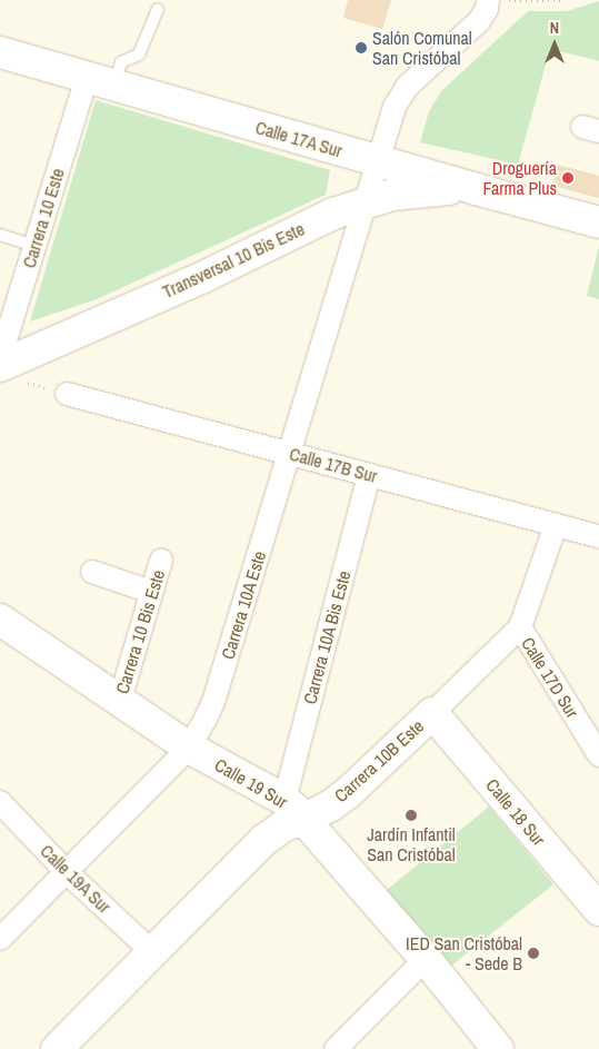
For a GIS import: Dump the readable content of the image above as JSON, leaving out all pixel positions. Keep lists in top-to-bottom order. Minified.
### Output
{"streets":{"street":["Calle 17A Sur","Carrera 10 Este","Transversal 10 Bis Este","Calle 17B Sur","Carrera 10A Este","Carrera 10 Bis Este","Carrera 10A Bis Este","Calle 17D Sur","Carrera 10B Este","Calle 19 Sur","Calle 18 Sur","Calle 19A Sur"]},"crossings":[["Calle 17A Sur","Carrera 10 Este"],["Calle 17A Sur","Transversal 10 Bis Este"],["Calle 17A Sur","Carrera 10A Este"],["Transversal 10 Bis Este","Carrera 10A Este"],["Calle 17B Sur","Carrera 10A Este"],["Calle 17B Sur","Carrera 10A Bis Este"],["Calle 17B Sur","Carrera 10B Este"],["Carrera 10A Este","Calle 19 Sur"],["Carrera 10A Este","Calle 19A Sur"],["Carrera 10 Bis Este","Calle 19 Sur"],["Carrera 10A Bis Este","Carrera 10B Este"],["Carrera 10A Bis Este","Calle 19 Sur"],["Calle 17D Sur","Carrera 10B Este"],["Carrera 10B Este","Calle 19 Sur"],["Carrera 10B Este","Calle 18 Sur"],["Carrera 10B Este","Calle 19A Sur"]],"places":["Salón Comunal San Cristóbal","Droguería Farma Plus","Jardín Infantil San Cristóbal","IED San Cristóbal - Sede B"],"north":"top"}
